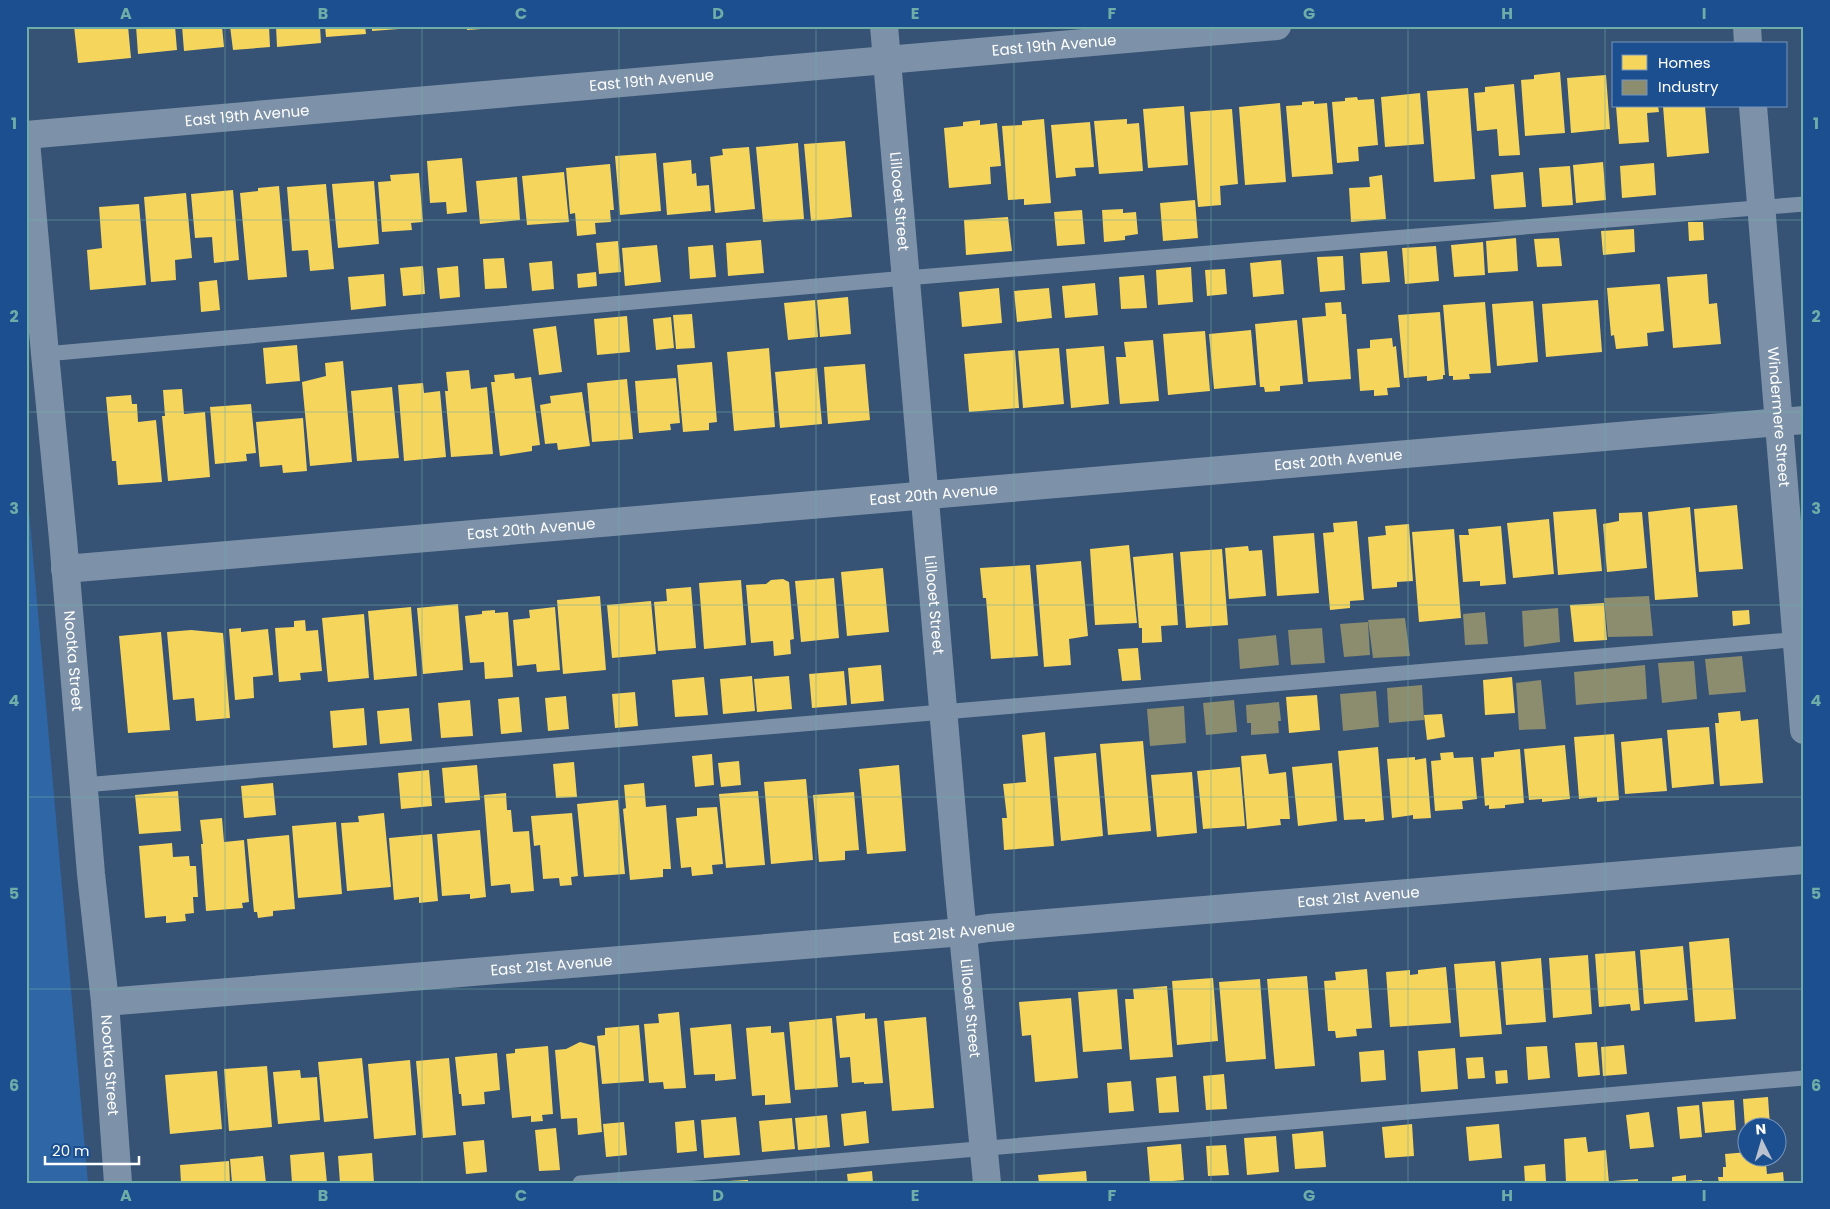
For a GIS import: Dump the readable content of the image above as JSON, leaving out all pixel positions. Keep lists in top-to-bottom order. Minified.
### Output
{"streets":{"street":["East 19th Avenue","Lillooet Street","Windermere Street","East 20th Avenue","Nootka Street","East 21st Avenue"]},"crossings":[["East 19th Avenue","Lillooet Street"],["Lillooet Street","East 20th Avenue"],["Lillooet Street","East 21st Avenue"],["Windermere Street","East 20th Avenue"],["East 20th Avenue","Nootka Street"],["Nootka Street","East 21st Avenue"]],"legend":["Homes","Industry"],"scale_bar":"20 m","north":"top","grid":{"columns":["A","B","C","D","E","F","G","H","I"],"rows":["1","2","3","4","5","6"]}}
